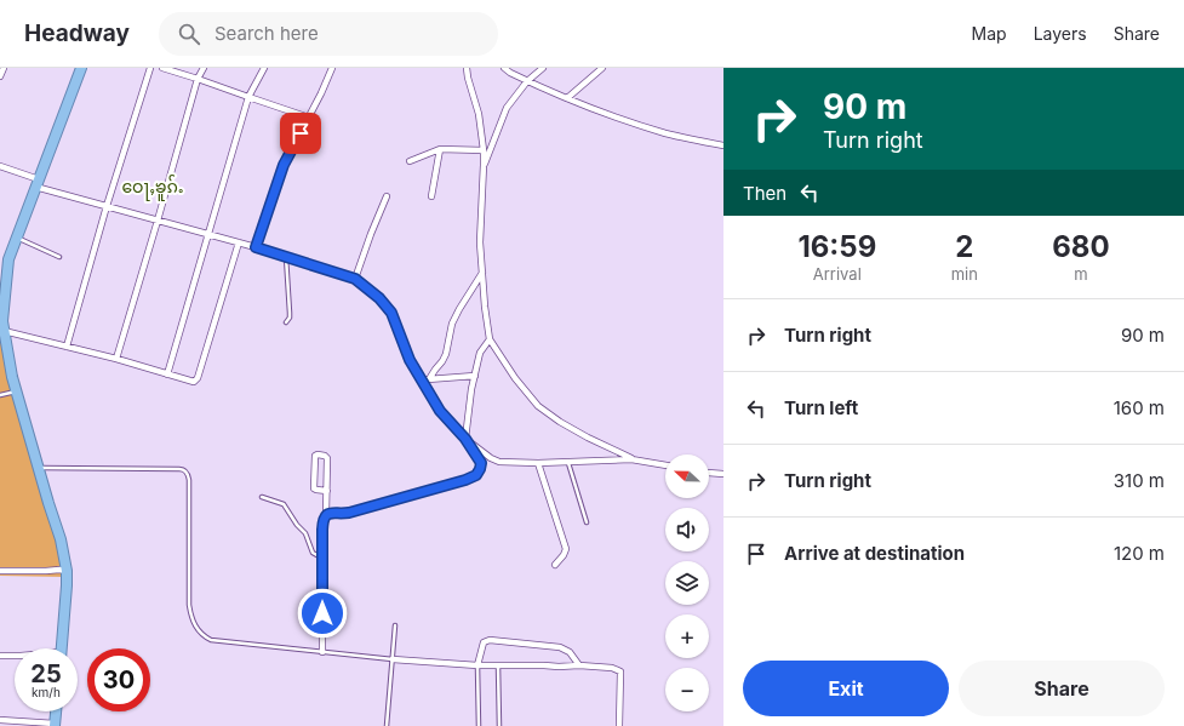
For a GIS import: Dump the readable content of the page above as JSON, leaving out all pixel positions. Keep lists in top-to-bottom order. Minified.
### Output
{"districts":["ဝေႃႇၶူၵ်ႉ"],"north":"left","page":{"header":"Headway","search":"Search here","nav":["Map","Layers","Share"],"turn":["90 m","Turn right"],"then":"Then","eta":["16:59","Arrival","2","min","680","m"],"list":[{"name":"Turn right","value":"90 m"},{"name":"Turn left","value":"160 m"},{"name":"Turn right","value":"310 m"},{"name":"Arrive at destination","value":"120 m"}],"map_buttons":["+","−"],"speed":"25 km/h","limit":"30","buttons":["Exit","Share"]}}
